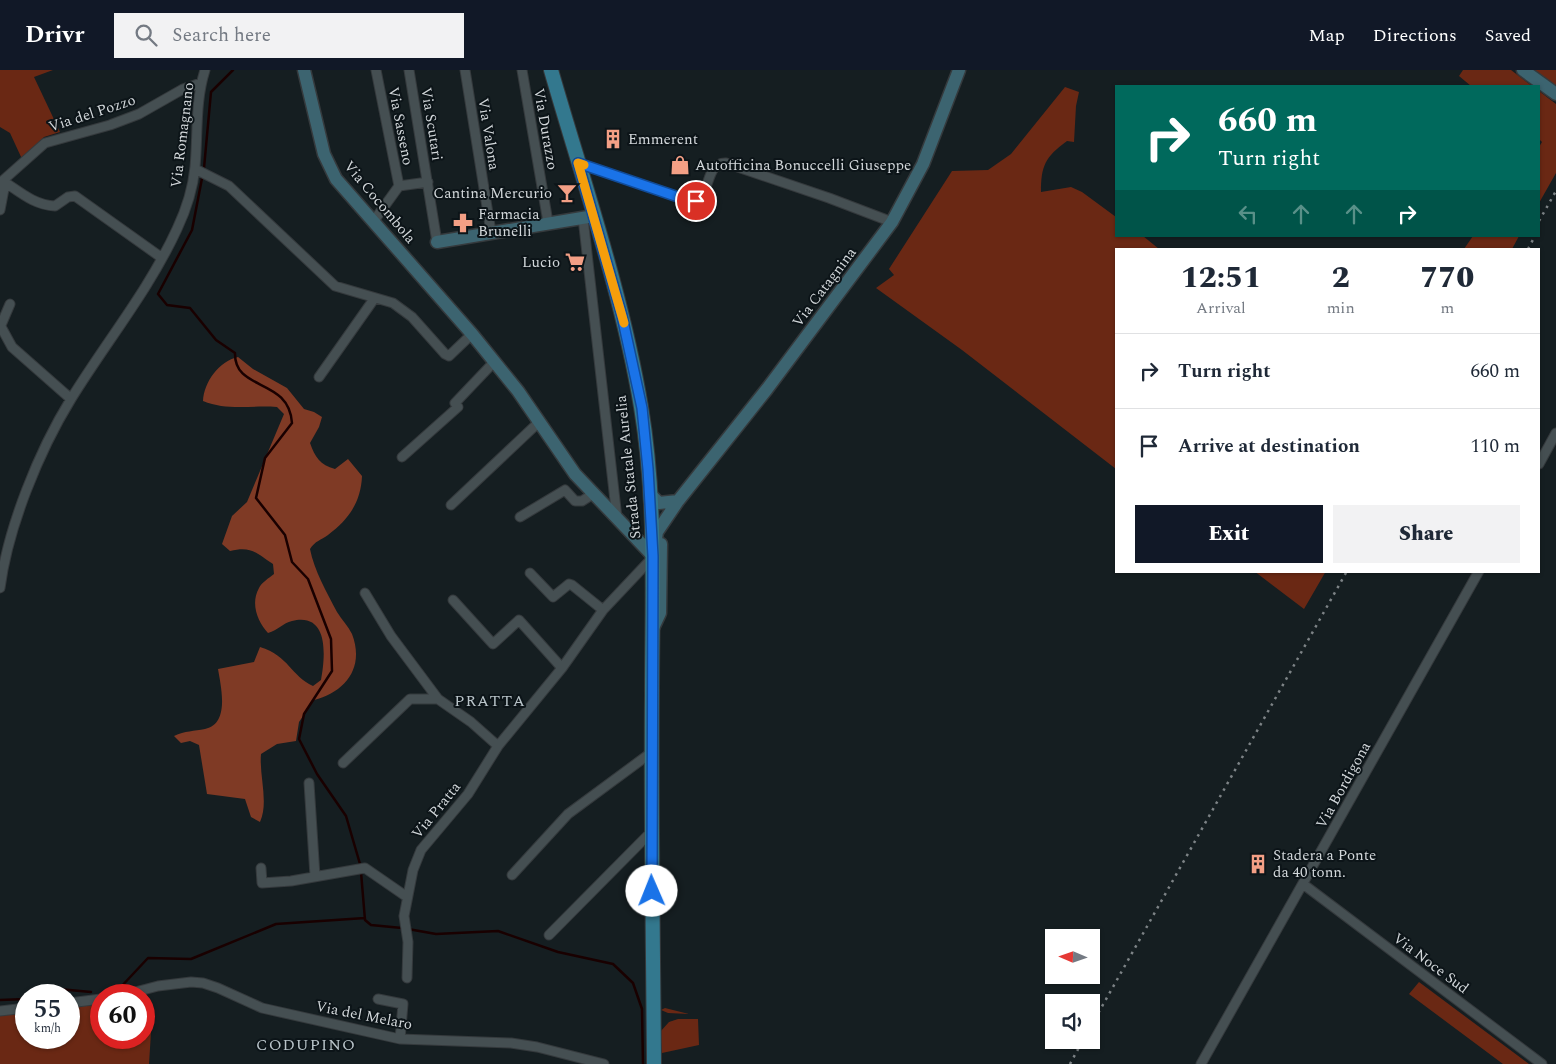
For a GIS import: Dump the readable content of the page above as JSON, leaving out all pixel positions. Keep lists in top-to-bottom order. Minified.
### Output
{"streets":{"main road":["Via Cocombola","Via Catagnina","Strada Statale Aurelia"],"street":["Via del Pozzo","Via Scutari","Via Sasseno","Via Durazzo","Via Valona","Via Romagnano","Via Bordigona","Via Pratta","Via Noce Sud","Via del Melaro"]},"crossings":[["Via del Pozzo","Via Romagnano"],["Via Scutari","Via Sasseno"],["Via Sasseno","Via Cocombola"],["Via Cocombola","Via Catagnina"],["Via Cocombola","Strada Statale Aurelia"],["Via Cocombola","Via Pratta"],["Via Catagnina","Strada Statale Aurelia"],["Via Catagnina","Via Pratta"],["Strada Statale Aurelia","Via Pratta"],["Via Bordigona","Via Noce Sud"]],"districts":["PRATTA","CODUPINO"],"places":{"building":["Emmerent","Stadera a Ponte da 40 tonn."],"shop":["Autofficina Bonuccelli Giuseppe"],"bar":["Cantina Mercurio"],"pharmacy":["Farmacia Brunelli"],"supermarket":["Lucio"]},"north":"left","page":{"header":"Drivr","search":"Search here","nav":["Map","Directions","Saved"],"turn":["660 m","Turn right"],"eta":["12:51","Arrival","2","min","770","m"],"list":[{"name":"Turn right","value":"660 m"},{"name":"Arrive at destination","value":"110 m"}],"buttons":["Exit","Share"],"speed":"55 km/h","limit":"60"}}
